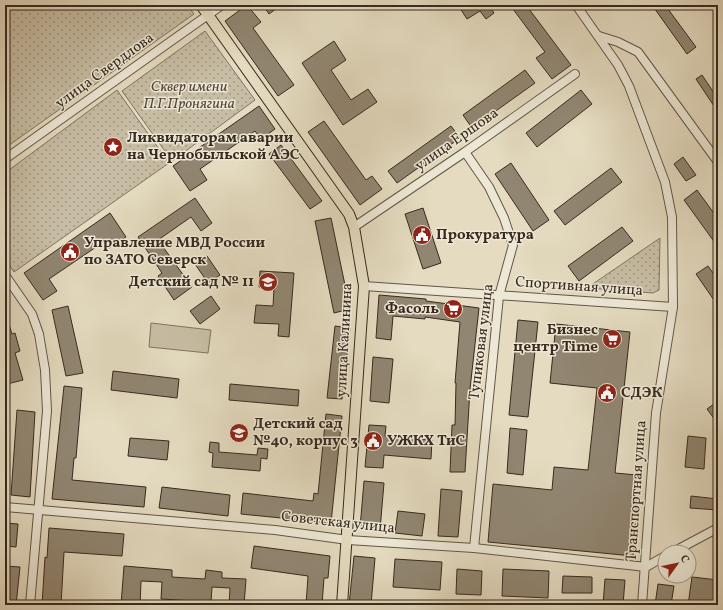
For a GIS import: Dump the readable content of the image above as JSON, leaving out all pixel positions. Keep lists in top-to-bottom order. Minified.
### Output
{"streets":{"main road":["улица Калинина"],"street":["улица Свердлова","улица Ершова","Спортивная улица","Тупиковая улица","Транспортная улица","Советская улица"]},"crossings":[["улица Свердлова","улица Калинина"],["улица Ершова","улица Калинина"],["улица Ершова","Тупиковая улица"],["Спортивная улица","улица Калинина"],["Спортивная улица","Тупиковая улица"],["Спортивная улица","Транспортная улица"],["улица Калинина","Советская улица"],["Тупиковая улица","Советская улица"],["Транспортная улица","Советская улица"]],"parks":["Сквер имени П.Г.Пронягина"],"places":{"place":["Ликвидаторам аварии на Чернобыльской АЭС"],"public building":["Прокуратура","Управление МВД России по ЗАТО Северск","СДЭК","УЖКХ ТиС"],"school or university":["Детский сад № 11","Детский сад №40, корпус 3"],"supermarket":["Фасоль","Бизнес центр Time"]},"north":"top right"}
